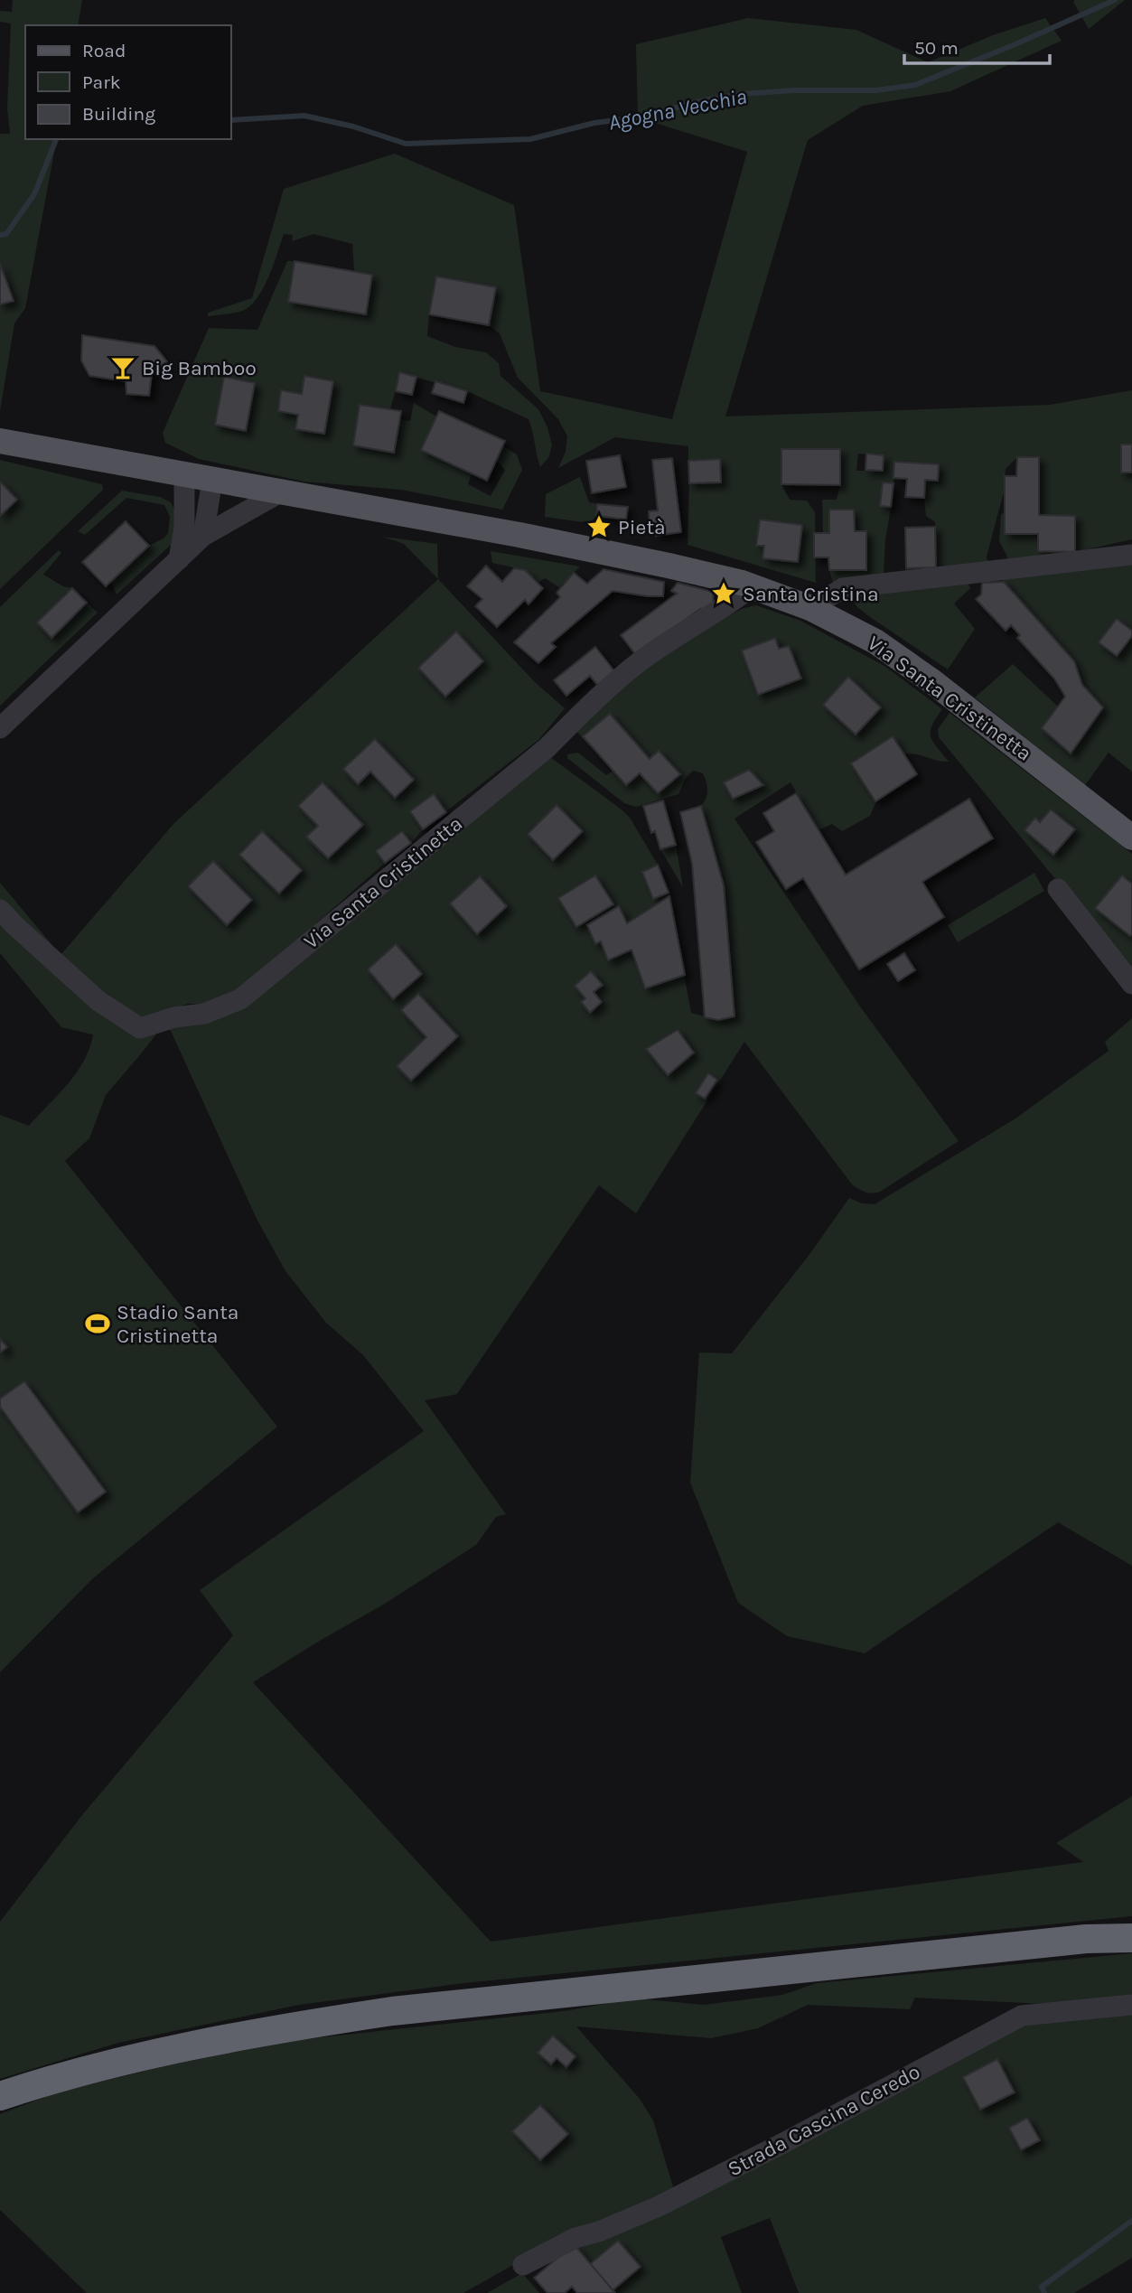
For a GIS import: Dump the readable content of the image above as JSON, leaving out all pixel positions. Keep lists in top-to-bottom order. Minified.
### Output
{"streets":{"main road":["Via Santa Cristinetta"],"street":["Strada Cascina Ceredo"]},"water":["Agogna Vecchia"],"places":{"bar":["Big Bamboo"],"place":["Pietà","Santa Cristina"],"sports":["Stadio Santa Cristinetta"]},"legend":["Road","Park","Building"],"scale_bar":"50 m"}
